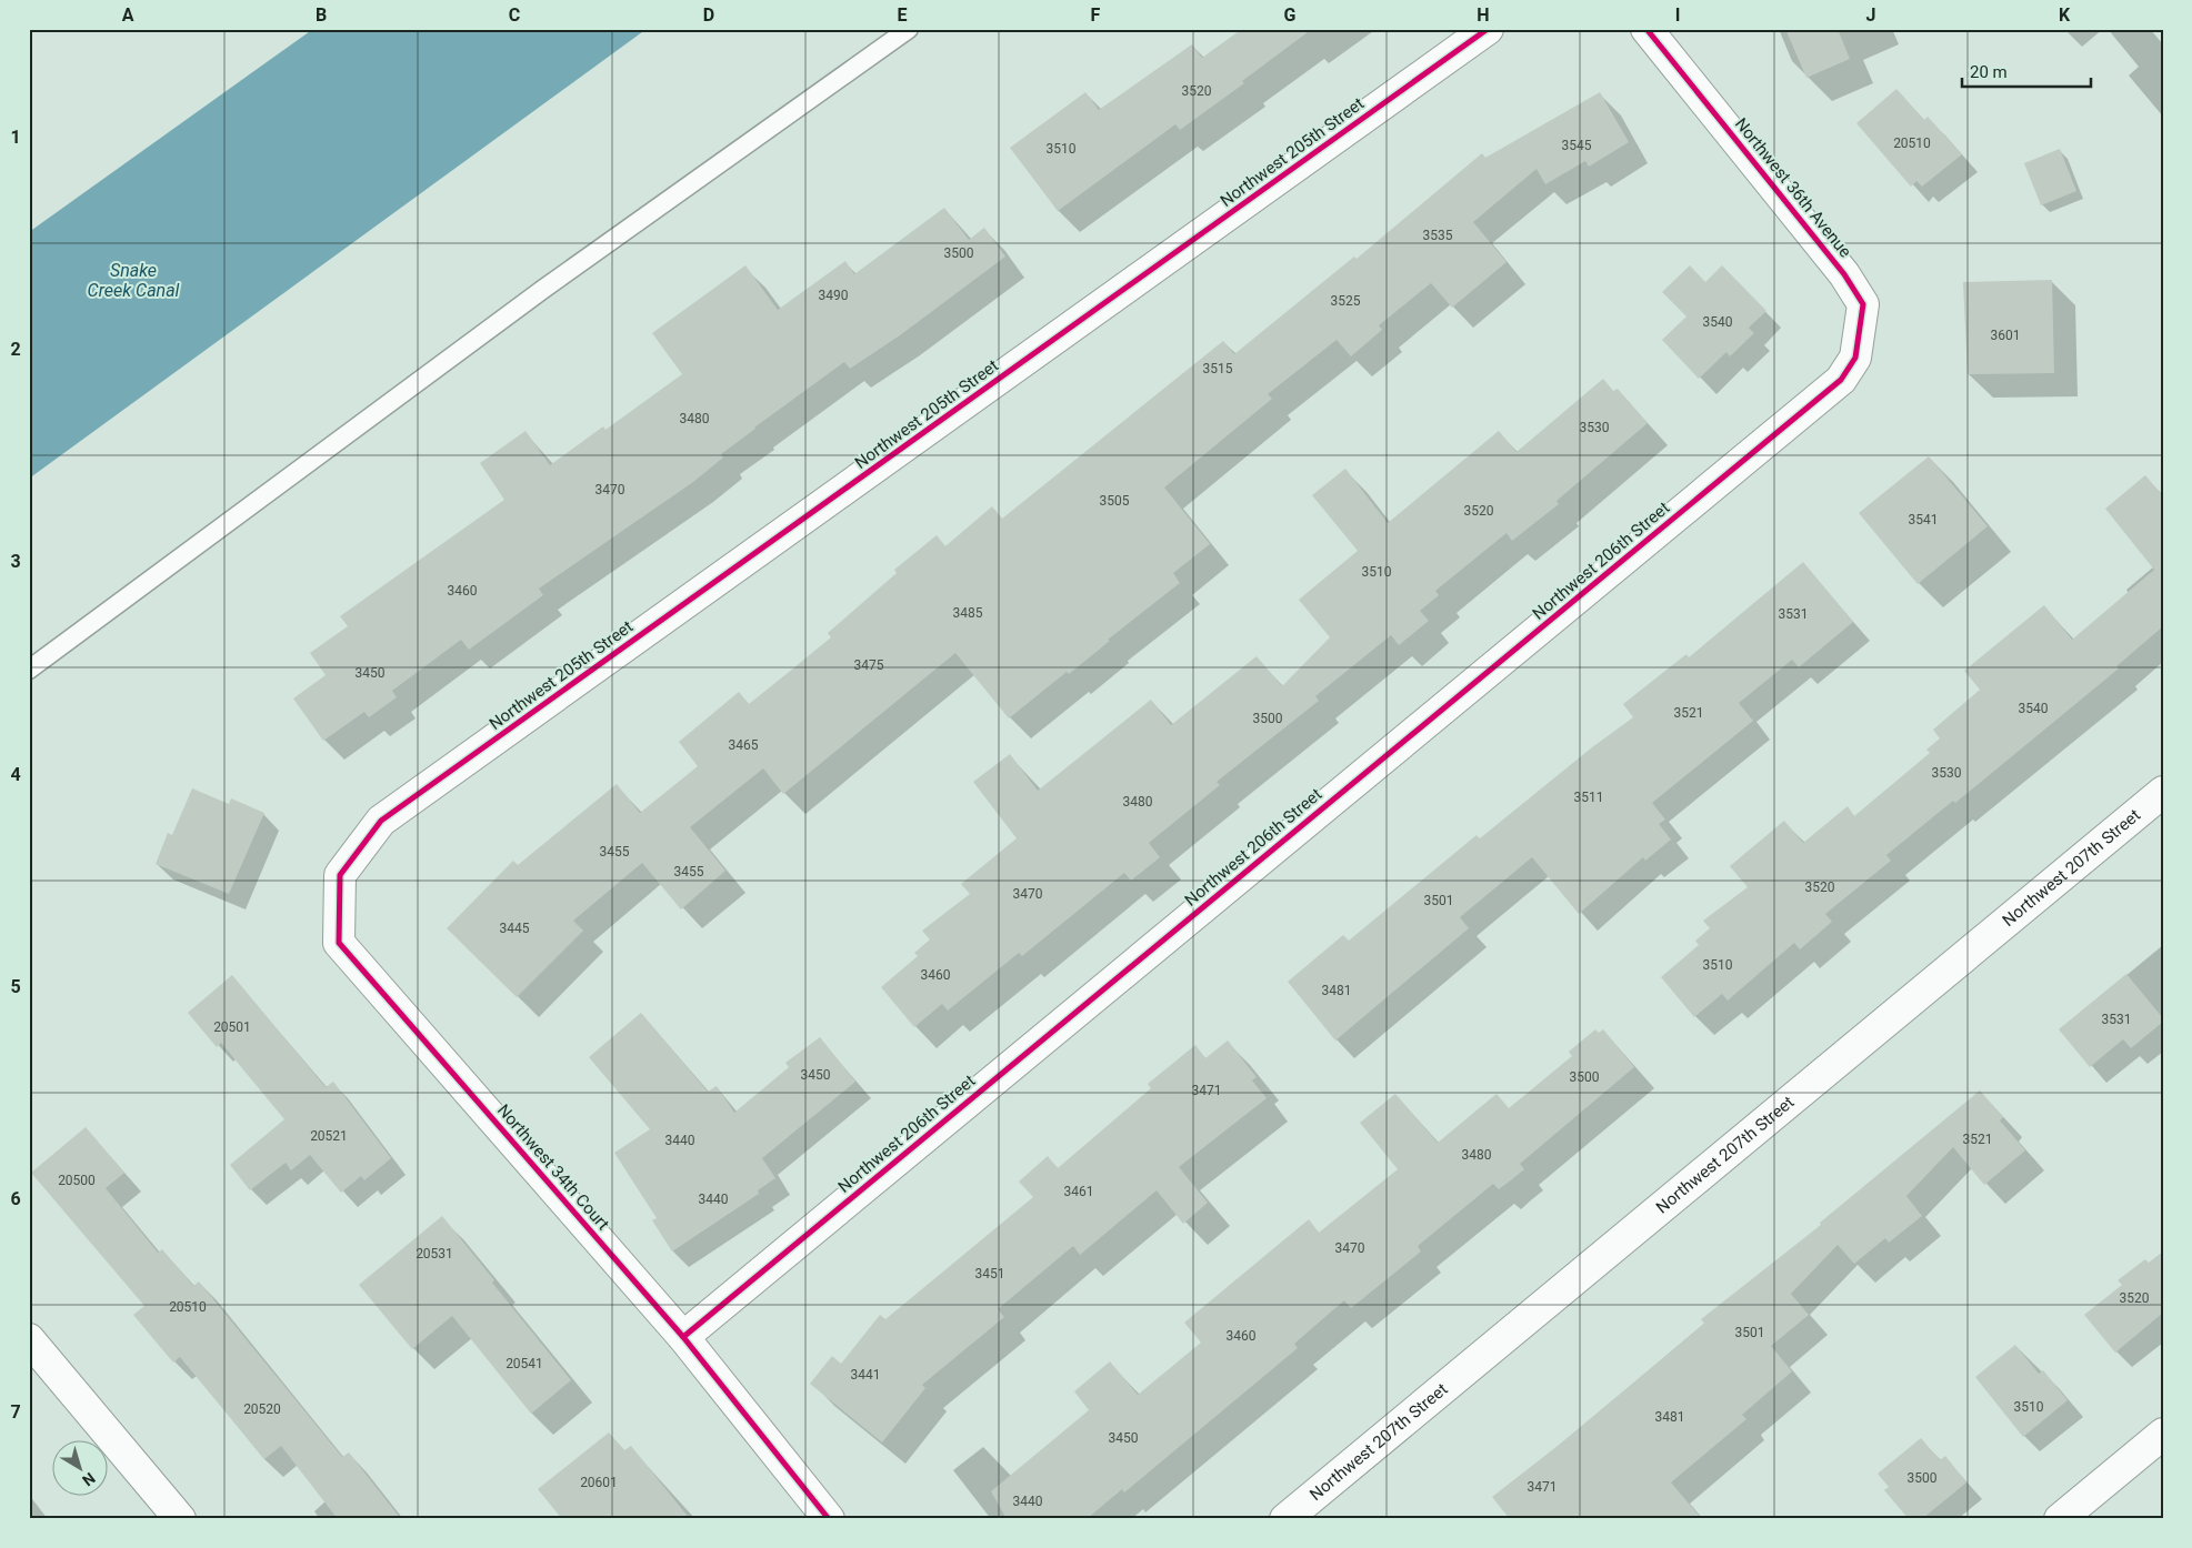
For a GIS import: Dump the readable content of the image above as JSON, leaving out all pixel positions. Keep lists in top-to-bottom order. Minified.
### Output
{"streets":{"street":["Northwest 205th Street","Northwest 36th Avenue","Northwest 206th Street","Northwest 207th Street","Northwest 34th Court"]},"crossings":[["Northwest 205th Street","Northwest 34th Court"],["Northwest 36th Avenue","Northwest 206th Street"],["Northwest 206th Street","Northwest 34th Court"]],"water":["Snake Creek Canal"],"house_numbers":["3520","20510","3545","3510","3535","3500","3490","3525","3540","3601","3515","3480","3530","3470","3505","3520","3541","3510","3460","3485","3531","3475","3450","3540","3521","3500","3465","3530","3511","3480","3455","3455","3520","3470","3501","3445","3510","3460","3481","3531","20501","3450","3500","3471","20521","3521","3440","3480","20500","3461","3440","3470","20531","3451","3520","20510","3501","3460","20541","3441","3510","20520","3481","3450","3500","20601","3471","3440"],"scale_bar":"20 m","north":"bottom right","grid":{"columns":["A","B","C","D","E","F","G","H","I","J","K"],"rows":["1","2","3","4","5","6","7"]}}
